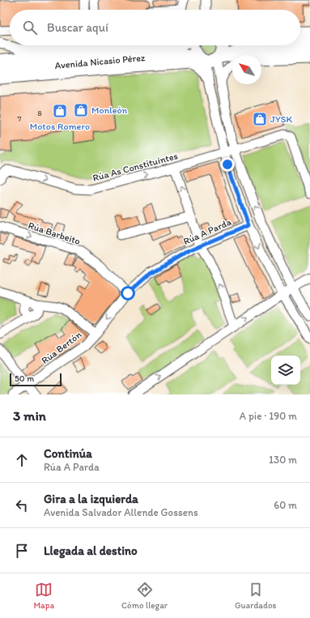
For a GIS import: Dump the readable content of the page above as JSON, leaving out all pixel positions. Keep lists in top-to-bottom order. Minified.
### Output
{"streets":{"highway":["Avenida Nicasio Pérez"],"street":["Rúa As Constituíntes","Rúa A Parda","Rúa Barbeito","Rúa Bertón"]},"crossings":[["Rúa A Parda","Rúa Barbeito"],["Rúa A Parda","Rúa Bertón"],["Rúa Barbeito","Rúa Bertón"]],"places":{"shop":["Monleón","Motos Romero","JYSK"]},"house_numbers":["8","7"],"scale_bar":"50 m","north":"top left","page":{"search":"Buscar aquí","scale":"50 m","heading":["3 min","A pie · 190 m"],"list":[["Continúa","Rúa A Parda","130 m"],["Gira a la izquierda","Avenida Salvador Allende Gossens","60 m"],"Llegada al destino"],"nav":["Mapa","Cómo llegar","Guardados"]}}
